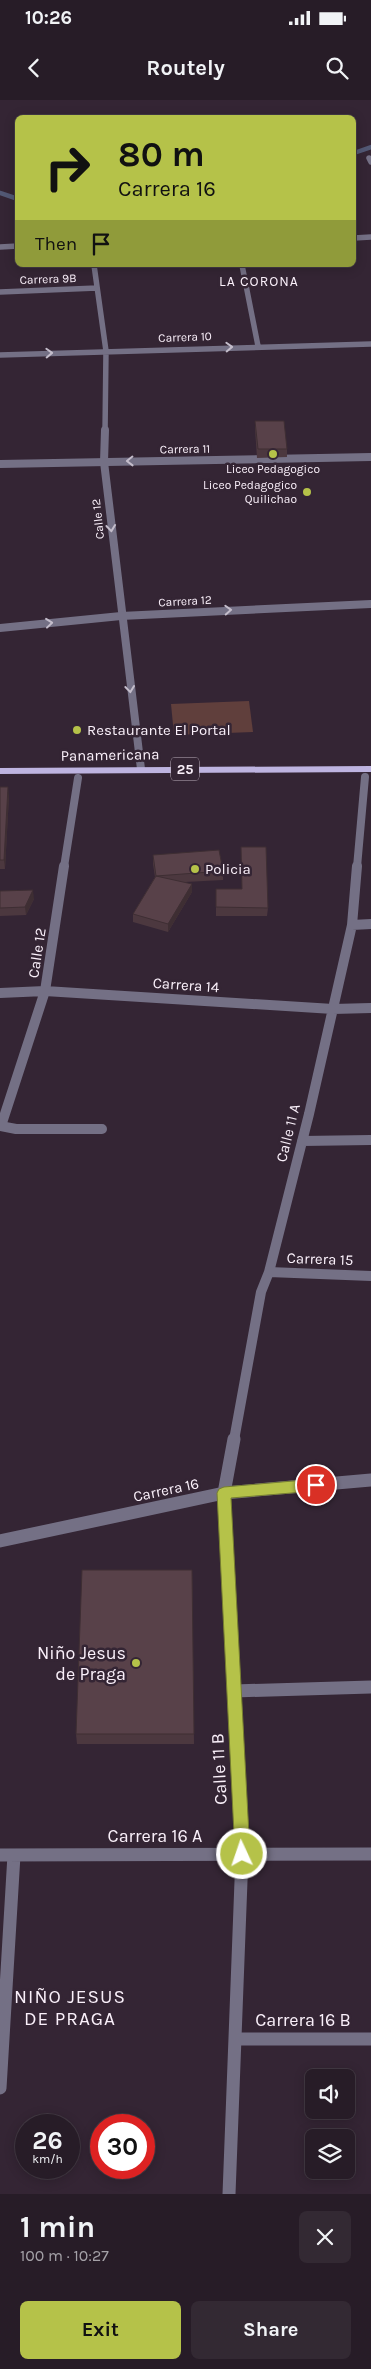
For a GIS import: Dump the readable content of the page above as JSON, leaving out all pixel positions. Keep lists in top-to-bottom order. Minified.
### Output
{"streets":{"main road":["Panamericana","25"],"street":["Carrera 9B","Carrera 10","Carrera 11","Calle 12","Carrera 12","Carrera 14","Calle 11 A","Carrera 15","Carrera 16","Calle 11 B","Carrera 16 A","Carrera 16 B"]},"crossings":[["Carrera 9B","Calle 12"],["Carrera 10","Calle 12"],["Carrera 11","Calle 12"],["Calle 12","Carrera 12"],["Calle 12","Panamericana"],["Calle 12","Carrera 14"],["Panamericana","Calle 11 A"],["Carrera 14","Calle 11 A"],["Calle 11 A","Carrera 15"],["Calle 11 A","Carrera 16"],["Calle 11 A","Calle 11 B"],["Carrera 16","Calle 11 B"],["Calle 11 B","Carrera 16 A"],["Calle 11 B","Carrera 16 B"]],"one_way":["Carrera 10","Carrera 11","Calle 12","Carrera 12"],"districts":["LA CORONA","NIÑO JESUS DE PRAGA"],"places":["Liceo Pedagogico","Liceo Pedagogico Quilichao","Restaurante El Portal","Policia","Niño Jesus de Praga"],"page":{"status":"10:26","header":"Routely","turn":["80 m","Carrera 16"],"then":"Then","speed":"26 km/h","limit":"30","heading":["1 min","100 m · 10:27"],"buttons":["Exit","Share"]}}
